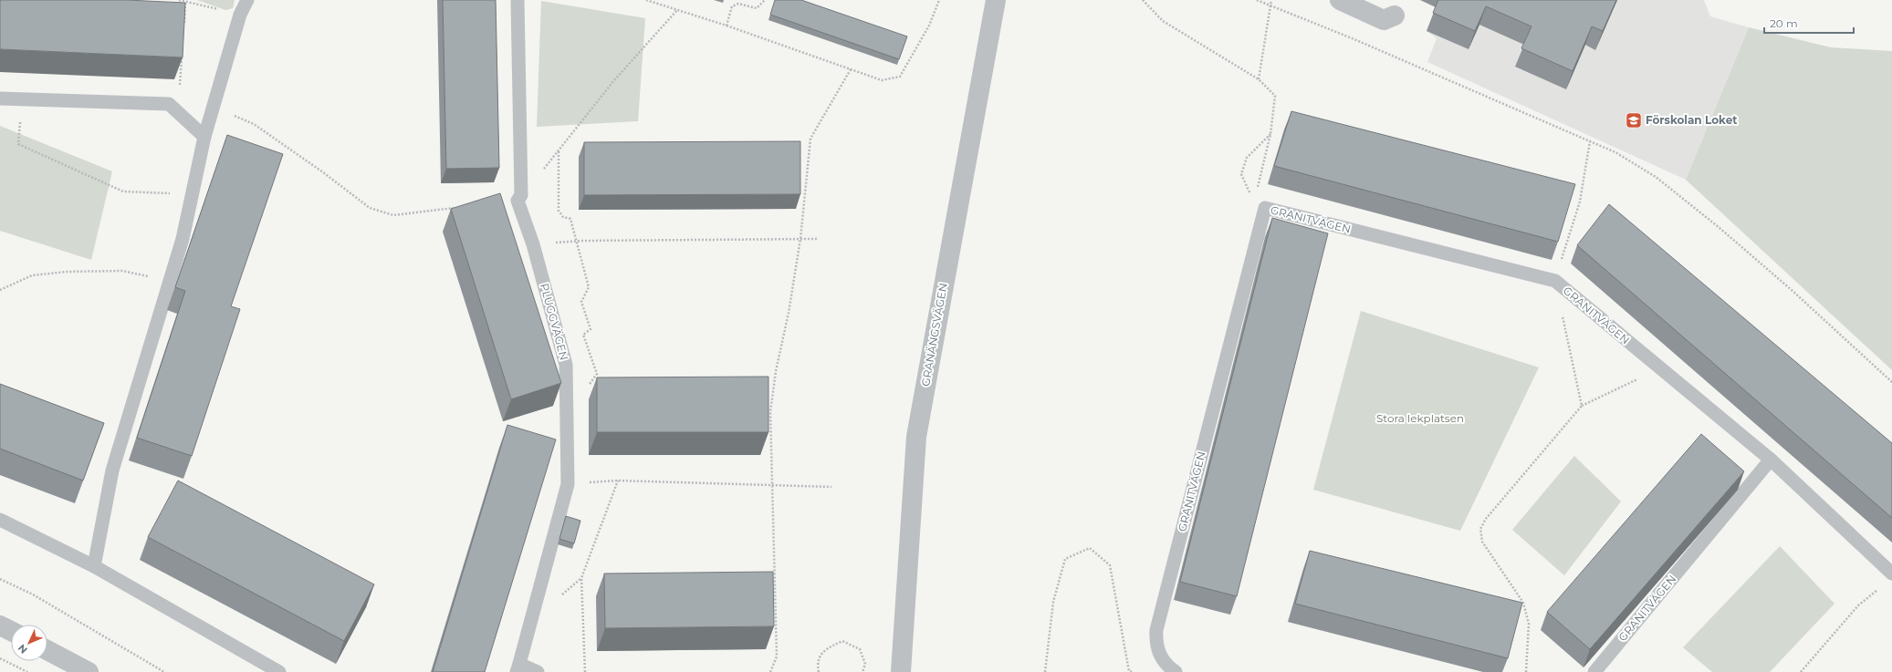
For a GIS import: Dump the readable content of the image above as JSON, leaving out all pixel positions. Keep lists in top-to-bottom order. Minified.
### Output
{"streets":{"street":["GRANÄNGSVÄGEN"],"lane":["GRANITVÄGEN","PLUGGVÄGEN"]},"parks":["Stora lekplatsen"],"places":{"school or university":["Förskolan Loket"]},"scale_bar":"20 m","north":"bottom left"}
